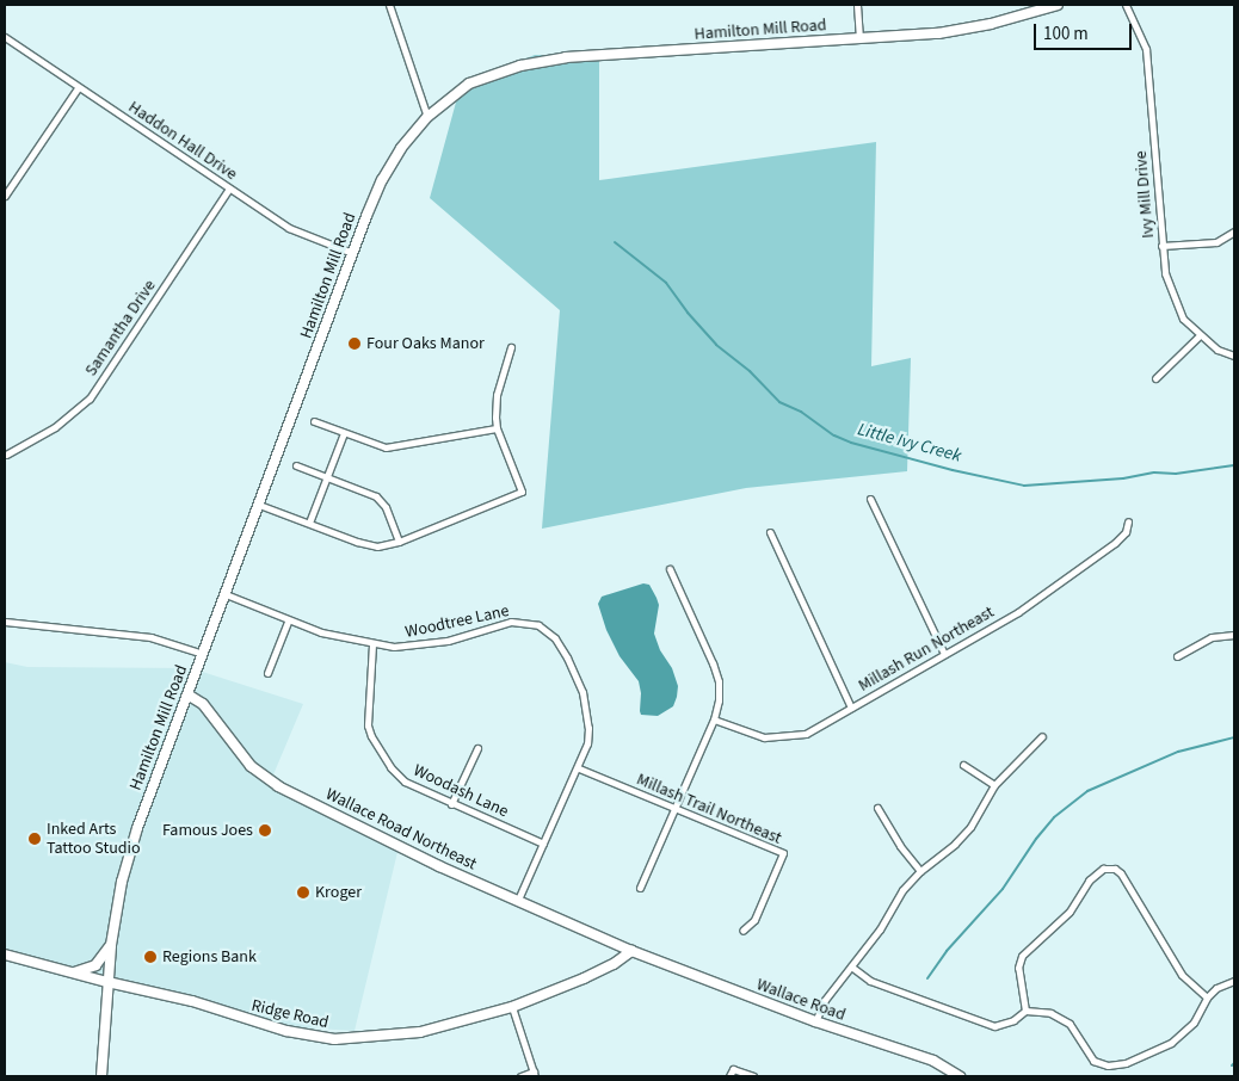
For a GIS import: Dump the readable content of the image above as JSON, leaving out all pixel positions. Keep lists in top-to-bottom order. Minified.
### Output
{"streets":{"main road":["Hamilton Mill Road","Wallace Road Northeast","Wallace Road","Ridge Road"],"street":["Haddon Hall Drive","Ivy Mill Drive","Samantha Drive","Woodtree Lane","Millash Run Northeast","Woodash Lane","Millash Trail Northeast"]},"crossings":[["Hamilton Mill Road","Haddon Hall Drive"],["Hamilton Mill Road","Woodtree Lane"],["Hamilton Mill Road","Wallace Road Northeast"],["Hamilton Mill Road","Ridge Road"],["Haddon Hall Drive","Samantha Drive"],["Woodtree Lane","Woodash Lane"],["Woodtree Lane","Millash Trail Northeast"],["Woodtree Lane","Wallace Road Northeast"],["Wallace Road Northeast","Wallace Road"],["Wallace Road Northeast","Ridge Road"],["Wallace Road","Ridge Road"]],"water":["Little Ivy Creek"],"places":["Four Oaks Manor","Famous Joes","Inked Arts Tattoo Studio","Kroger","Regions Bank"],"scale_bar":"100 m"}
